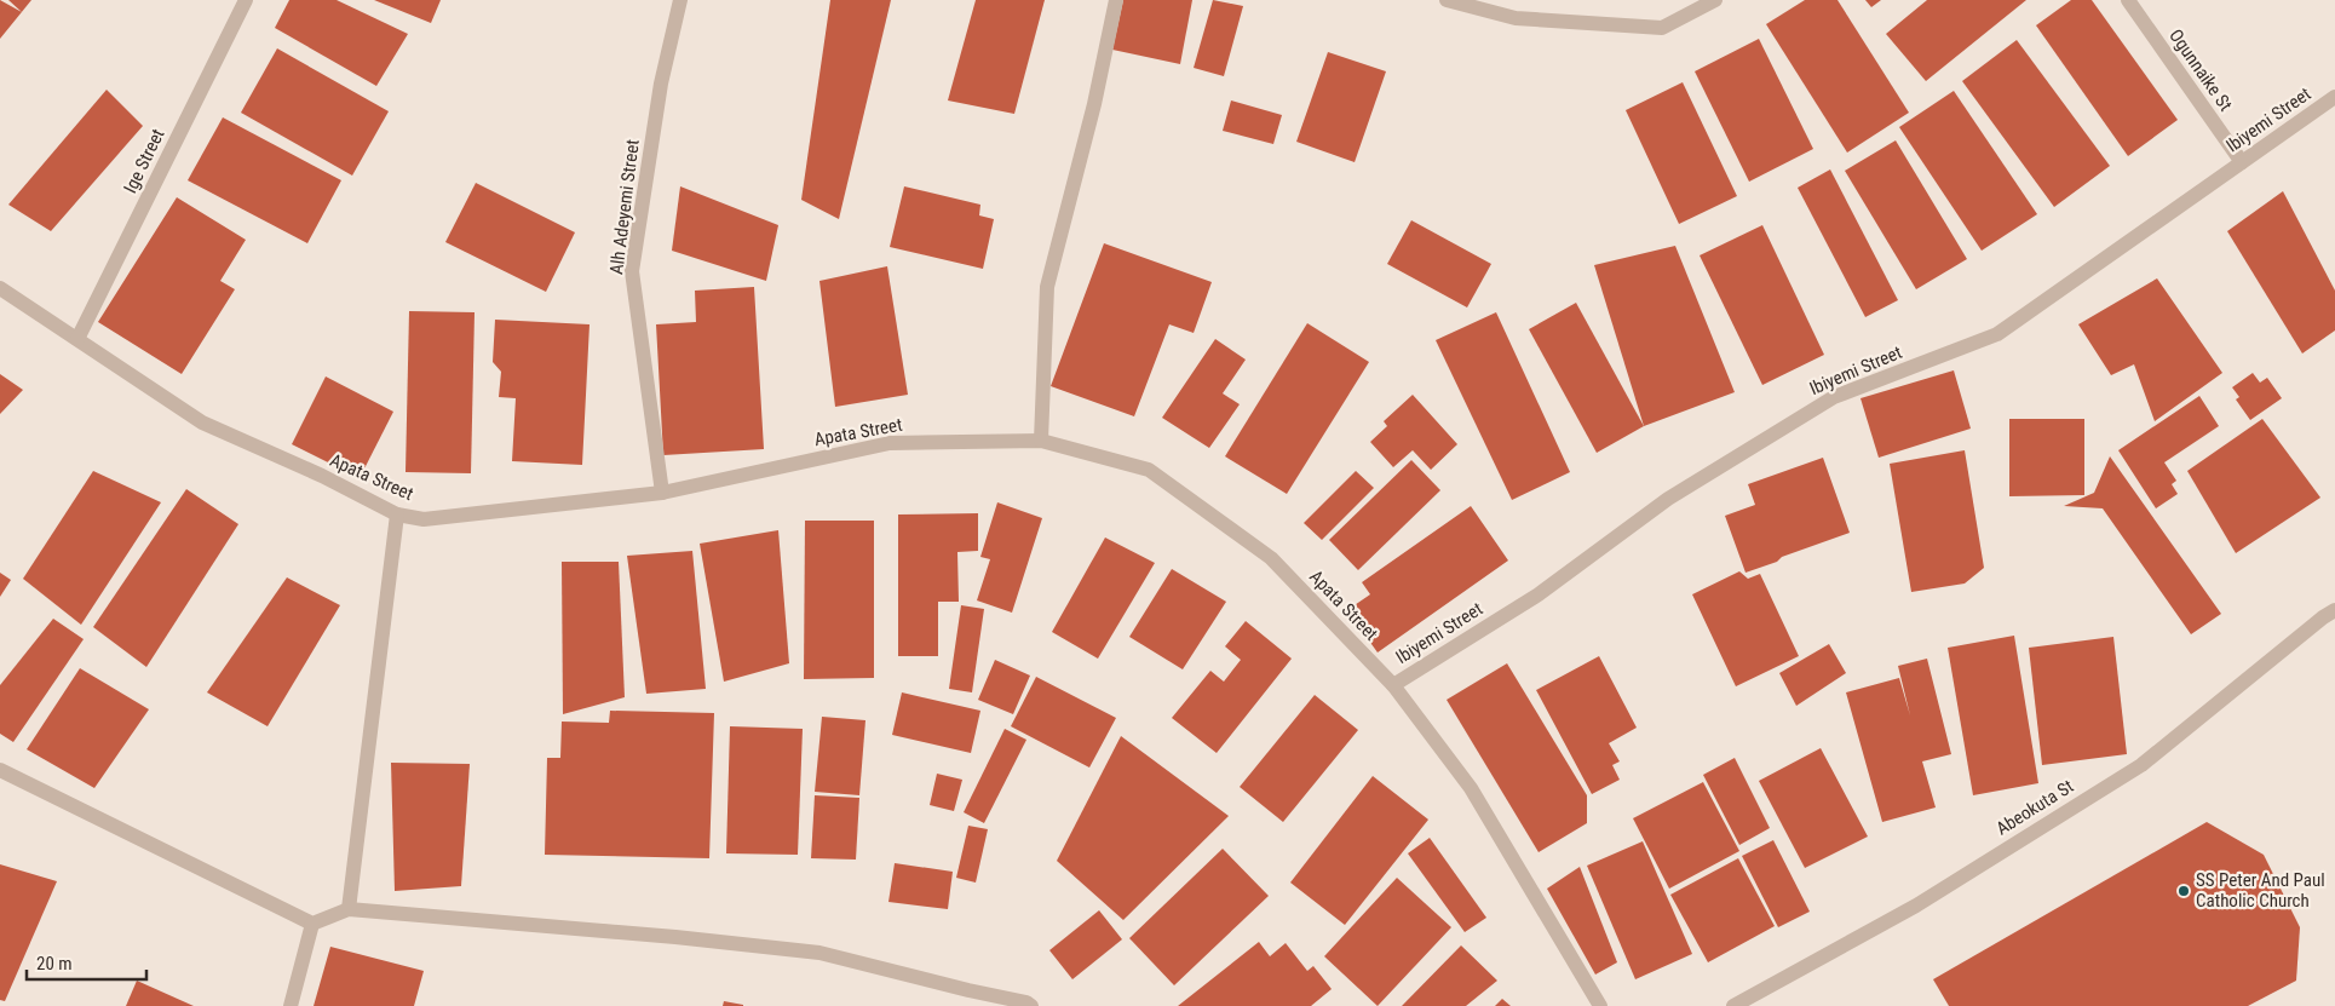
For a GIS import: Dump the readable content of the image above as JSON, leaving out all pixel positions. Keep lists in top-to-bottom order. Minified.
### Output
{"streets":{"street":["Ogunnaike St","Ibiyemi Street","Ige Street","Alh Adeyemi Street","Apata Street","Abeokuta St"]},"crossings":[["Ogunnaike St","Ibiyemi Street"],["Ibiyemi Street","Apata Street"],["Ige Street","Apata Street"],["Alh Adeyemi Street","Apata Street"]],"places":["SS Peter And Paul Catholic Church"],"scale_bar":"20 m"}
